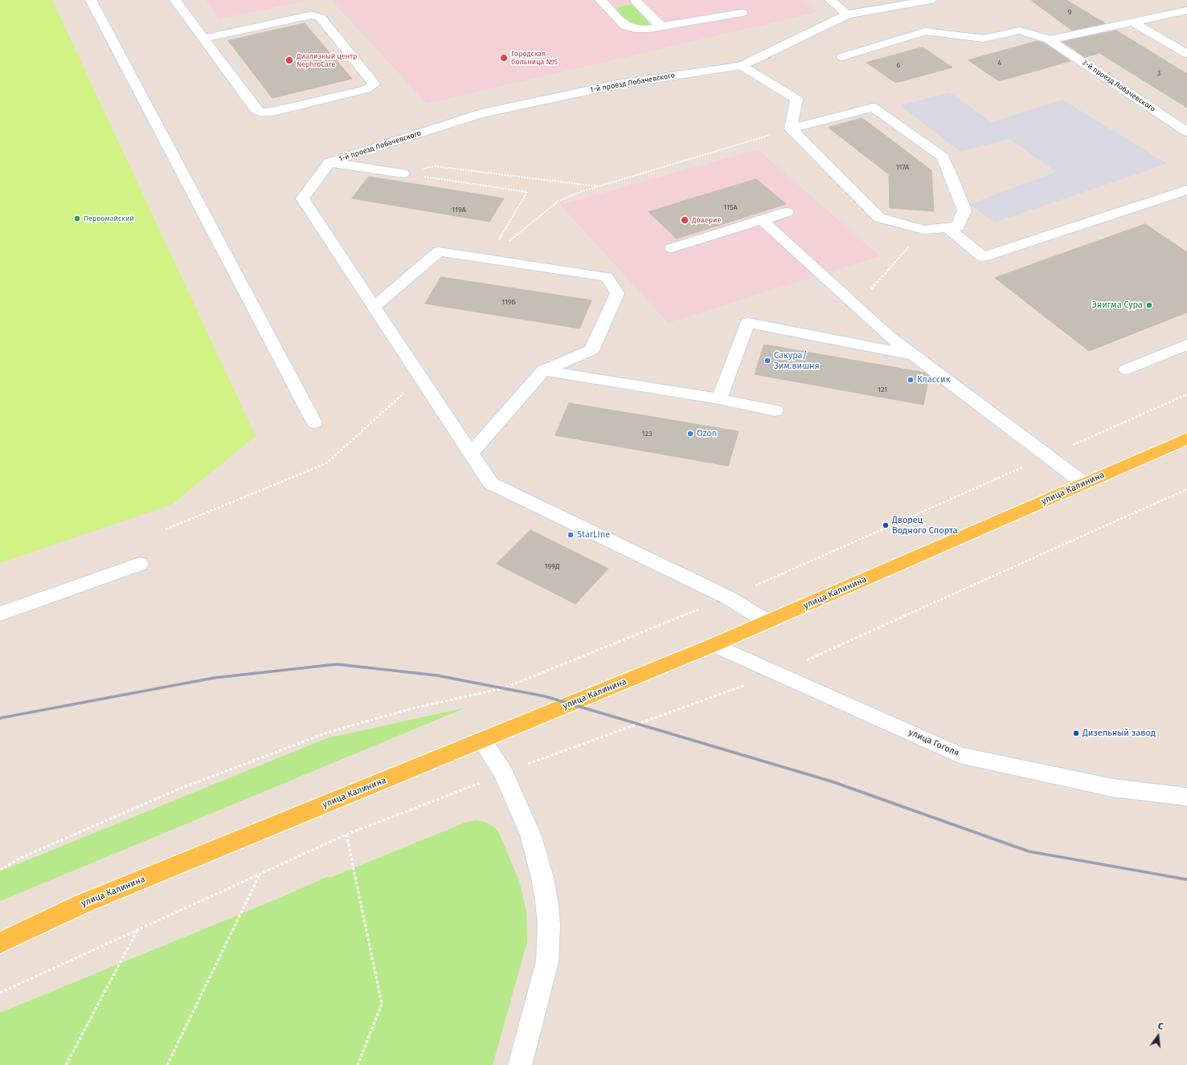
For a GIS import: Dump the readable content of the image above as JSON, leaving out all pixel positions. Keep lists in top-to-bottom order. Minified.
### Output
{"streets":{"main road":["улица Калинина"],"street":["1-й проезд Лобачевского","3-й проезд Лобачевского","улица Гоголя"]},"crossings":[["улица Калинина","улица Гоголя"]],"places":["Городская больница №5","Диализный центр NephroCare","Первомайский","Доверие","Энигма Сура","Сакура/ Зим.вишня","Классик","Ozon","Дворец Водного Спорта","StarLine","Дизельный завод"],"house_numbers":["9","4","6","3","117А","115А","119А","119Б","121","123","199Д"],"north":"top"}
